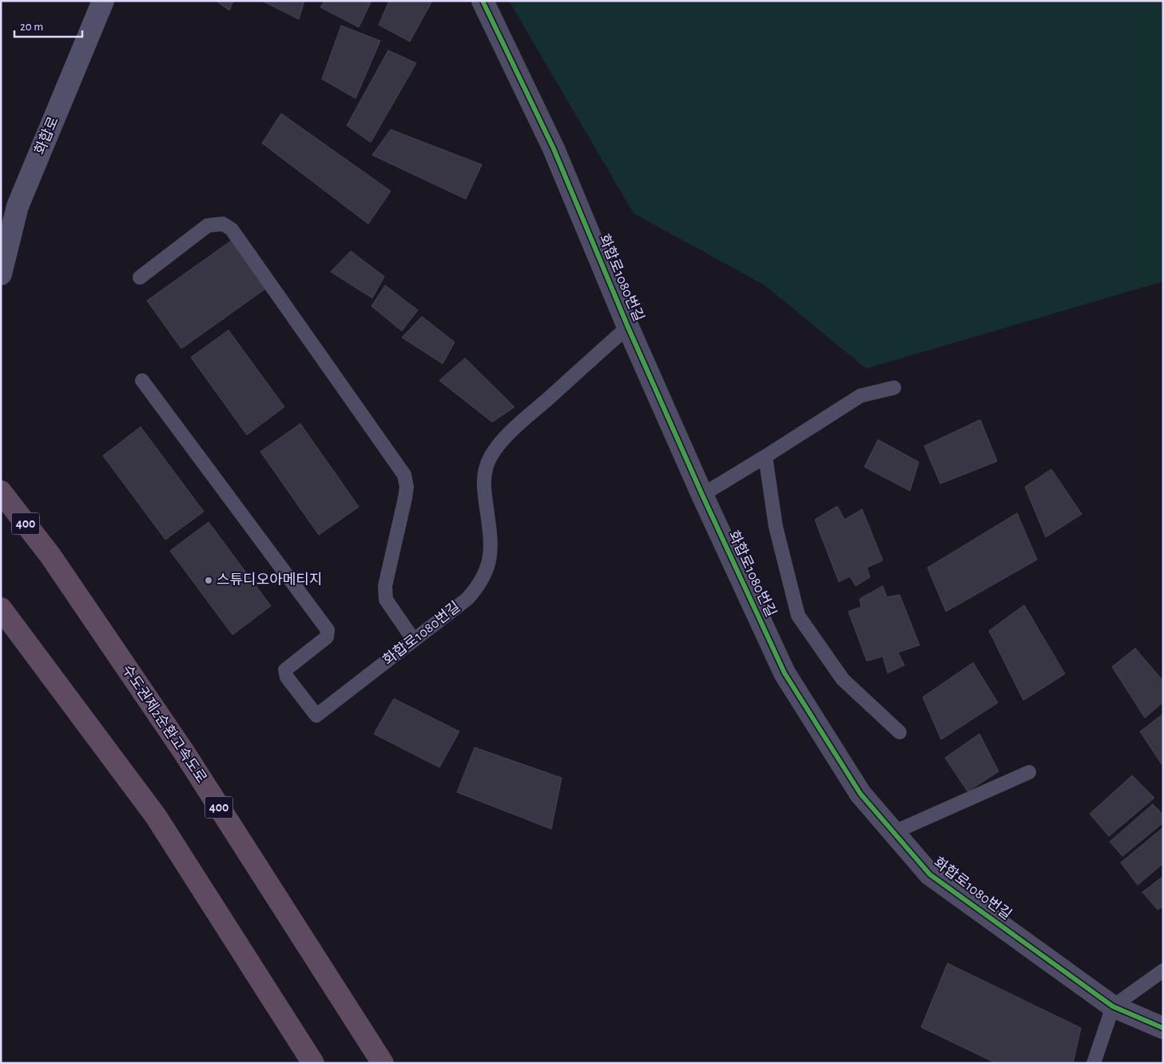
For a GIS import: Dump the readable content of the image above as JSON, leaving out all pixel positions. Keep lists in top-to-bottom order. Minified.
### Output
{"streets":{"highway":["400","수도권제2순환고속도로"],"main road":["화합로"],"street":["화합로1080번길"]},"places":["스튜디오아메티지"],"scale_bar":"20 m"}
